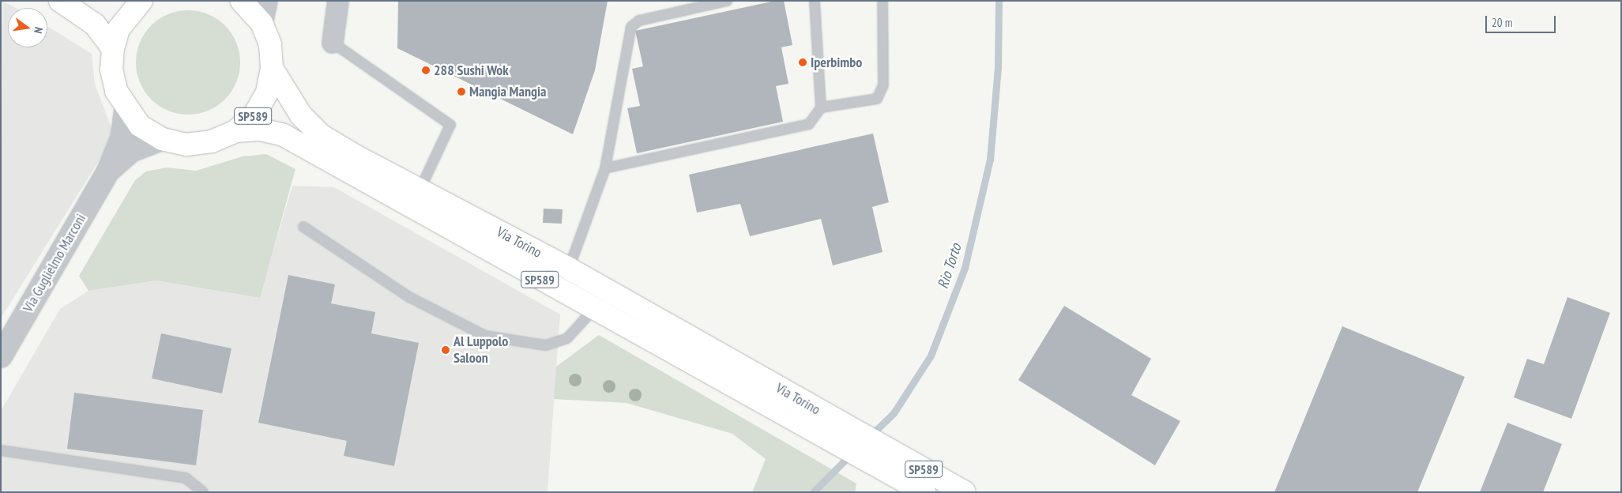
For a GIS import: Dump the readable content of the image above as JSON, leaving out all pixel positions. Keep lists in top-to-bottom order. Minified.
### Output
{"streets":{"main road":["SP589","Via Torino"],"street":["Via Guglielmo Marconi"]},"crossings":[["SP589","Via Torino"],["SP589","Via Guglielmo Marconi"]],"water":["Rio Torto"],"places":["Iperbimbo","288 Sushi Wok","Mangia Mangia","Al Luppolo Saloon"],"scale_bar":"20 m","north":"right"}
